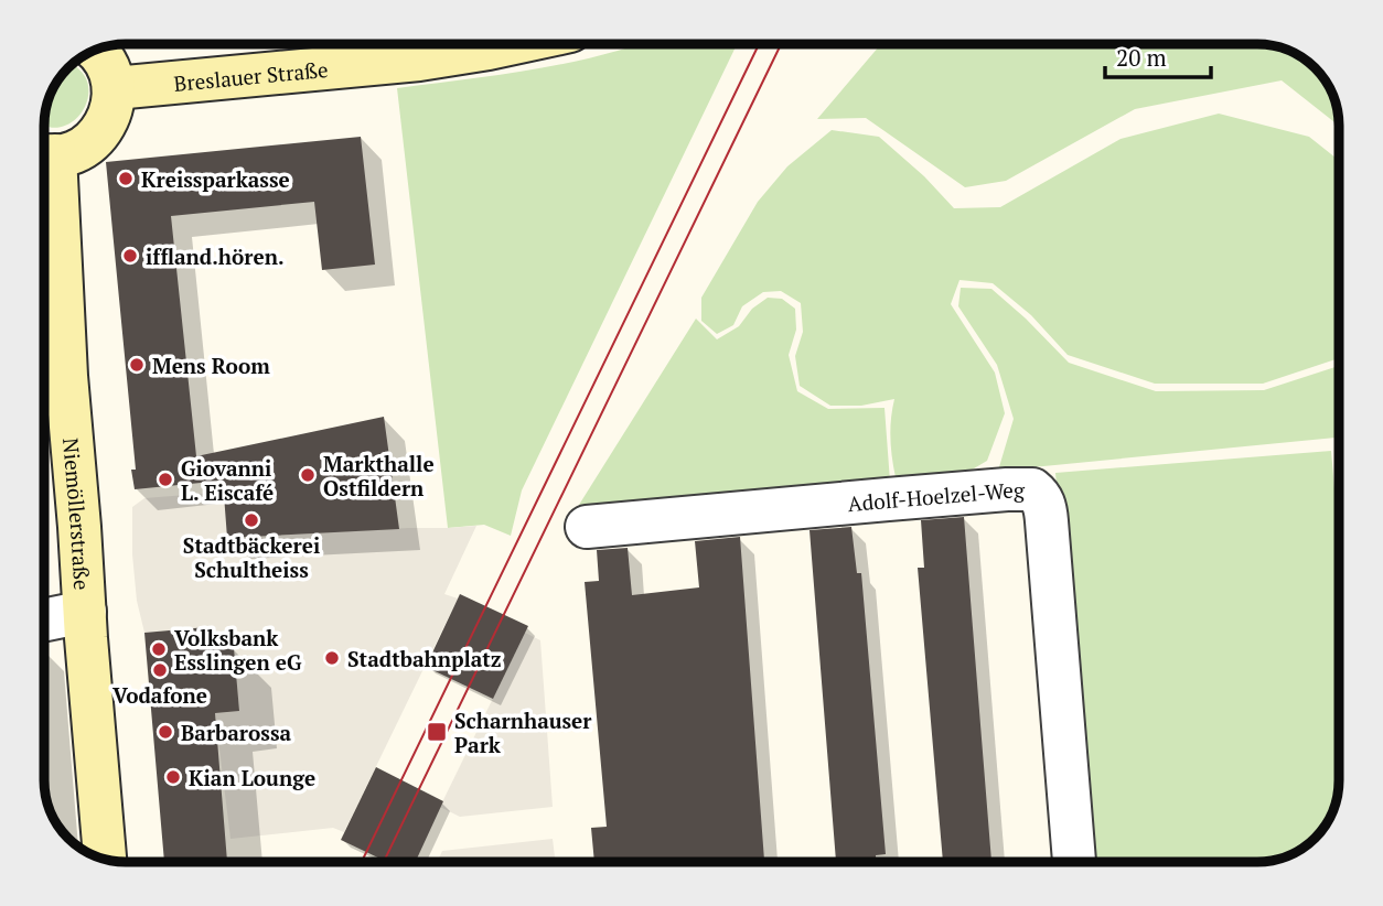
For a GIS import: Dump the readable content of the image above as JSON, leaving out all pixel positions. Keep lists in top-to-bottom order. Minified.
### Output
{"streets":{"main road":["Breslauer Straße","Niemöllerstraße"],"street":["Adolf-Hoelzel-Weg"]},"places":{"other":["Kreissparkasse","iffland.hören.","Mens Room","Markthalle Ostfildern","Giovanni L. Eiscafé","Stadtbäckerei Schultheiss","Volksbank Esslingen eG","Stadtbahnplatz","Vodafone","Barbarossa","Kian Lounge"],"transit":["Scharnhauser Park"]},"scale_bar":"20 m"}
